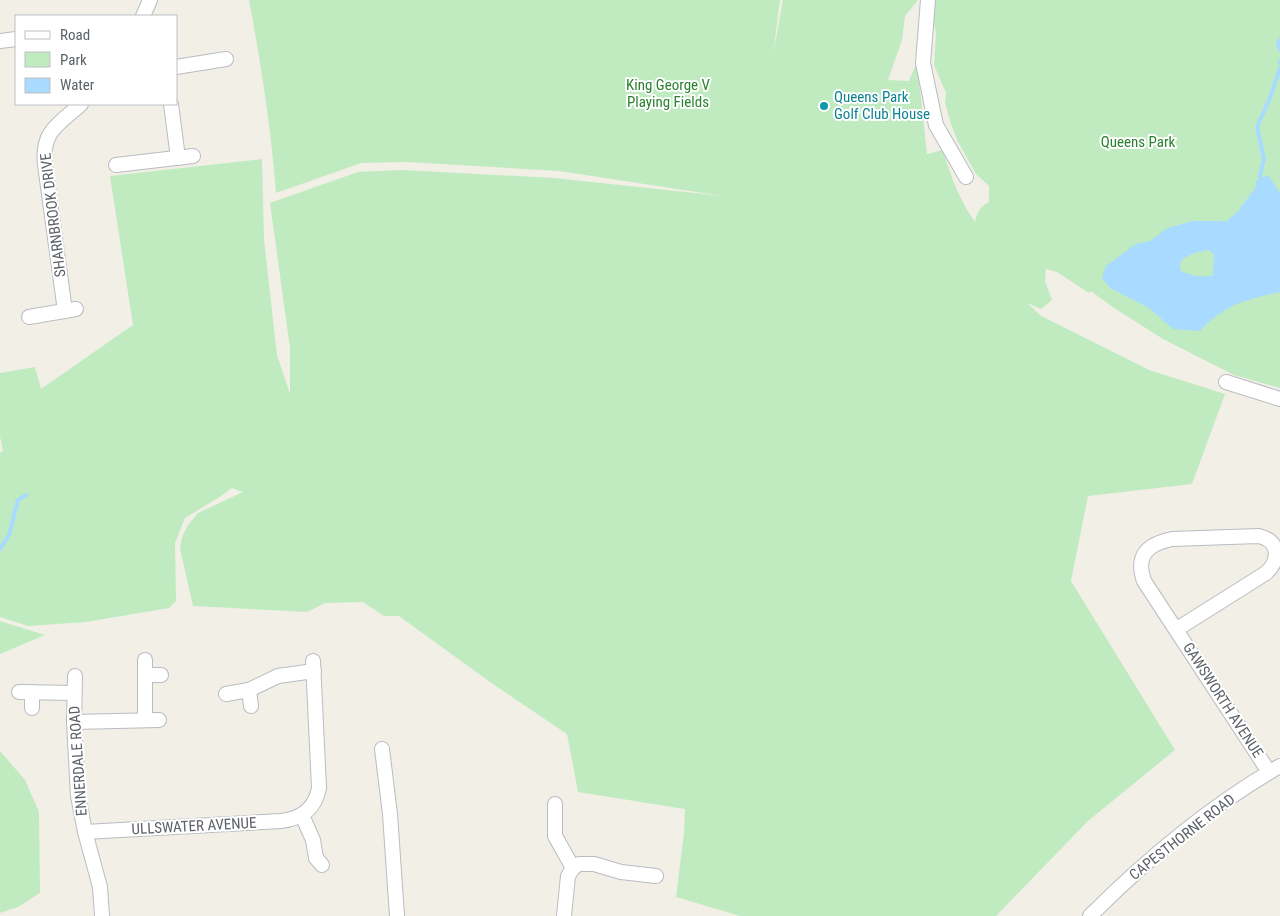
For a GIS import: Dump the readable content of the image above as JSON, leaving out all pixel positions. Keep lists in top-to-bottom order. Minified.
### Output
{"streets":{"street":["SHARNBROOK DRIVE","GAWSWORTH AVENUE","ENNERDALE ROAD","ULLSWATER AVENUE","CAPESTHORNE ROAD"]},"crossings":[["GAWSWORTH AVENUE","CAPESTHORNE ROAD"],["ENNERDALE ROAD","ULLSWATER AVENUE"]],"parks":["King George V Playing Fields","Queens Park"],"places":["Queens Park Golf Club House"],"legend":["Road","Park","Water"]}
